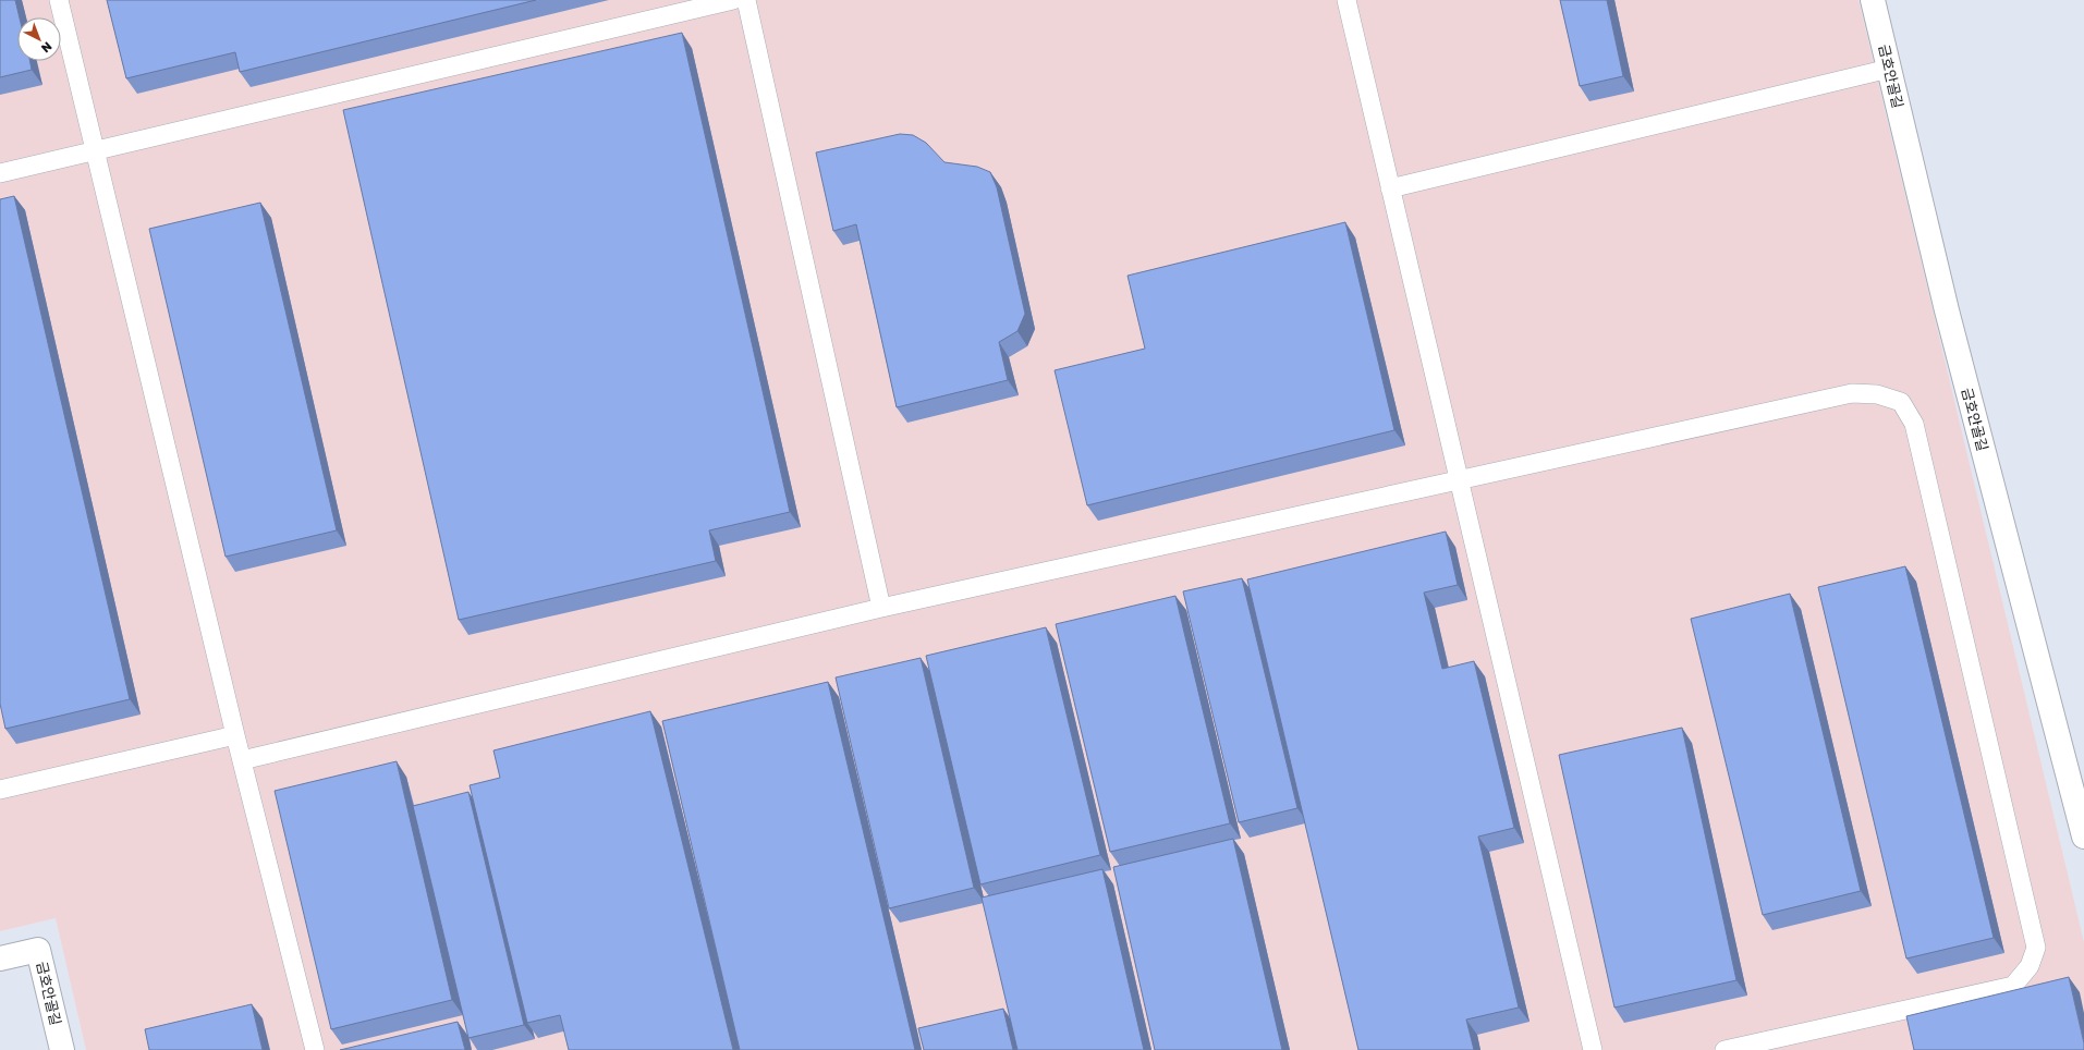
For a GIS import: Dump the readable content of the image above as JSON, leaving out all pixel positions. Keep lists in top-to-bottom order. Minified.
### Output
{"streets":{"street":["금호안골길"]},"north":"bottom right"}
